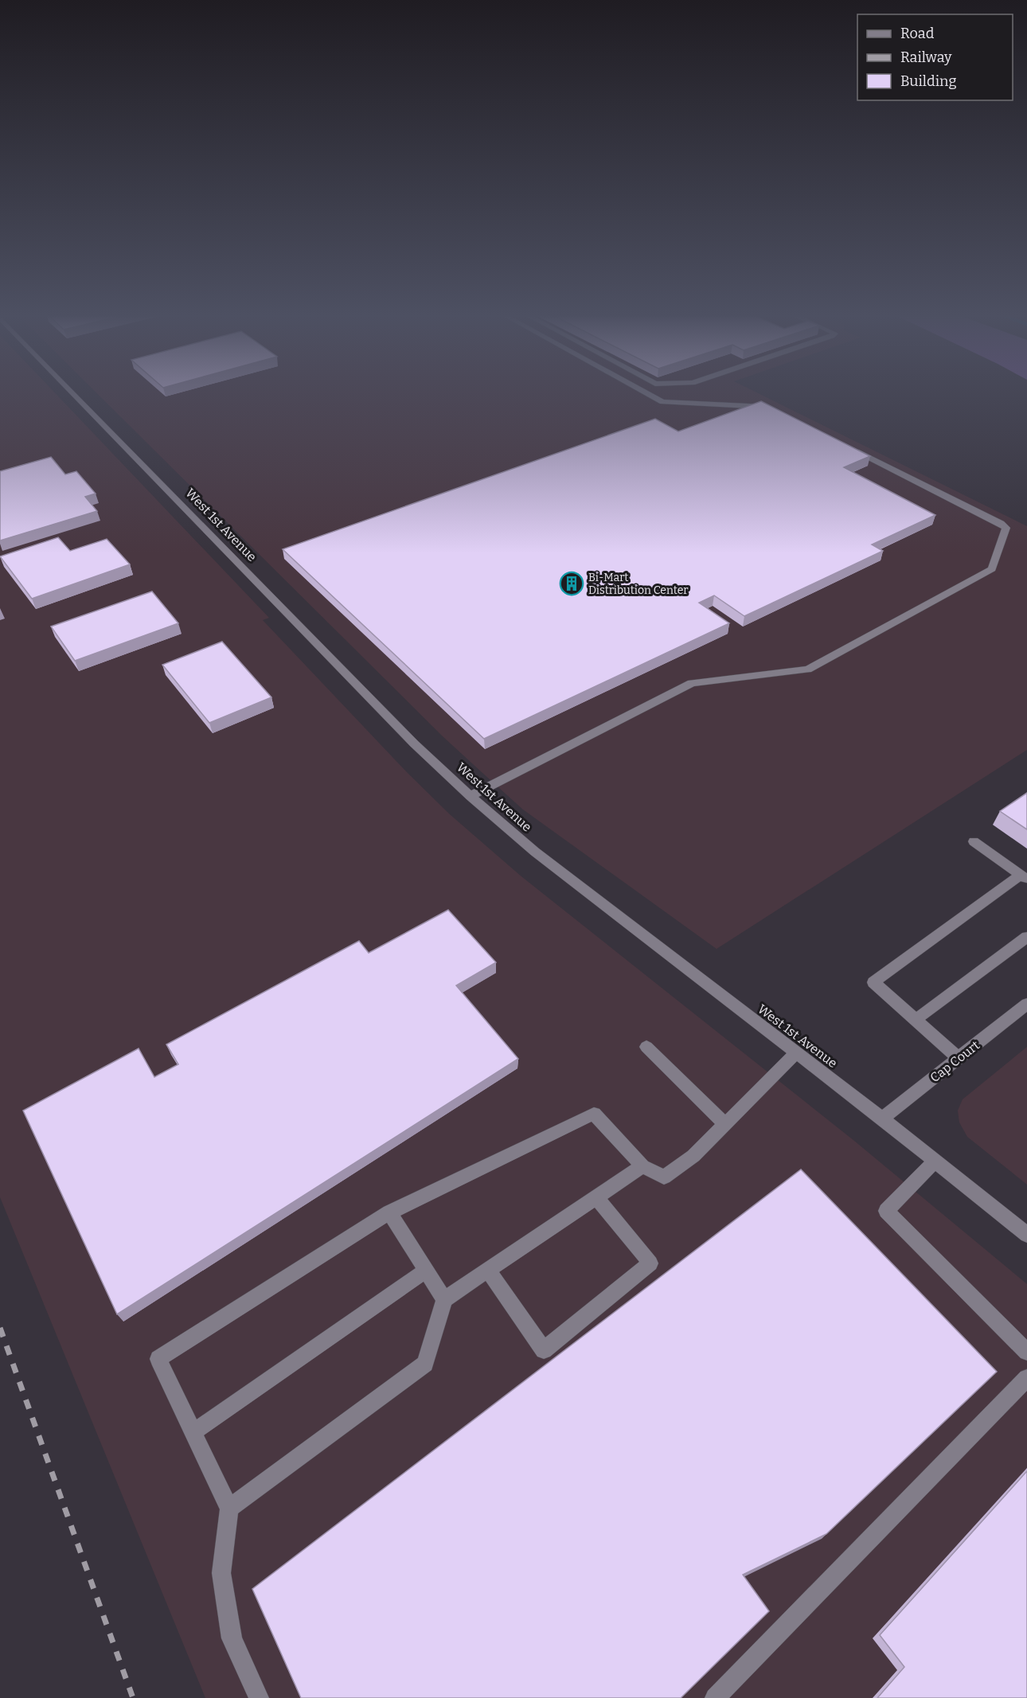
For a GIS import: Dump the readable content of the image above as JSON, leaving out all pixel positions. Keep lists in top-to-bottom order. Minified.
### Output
{"streets":{"street":["West 1st Avenue","Cap Court"]},"crossings":[["West 1st Avenue","Cap Court"]],"places":{"building":["Bi-Mart Distribution Center"]},"legend":["Road","Railway","Building"]}
